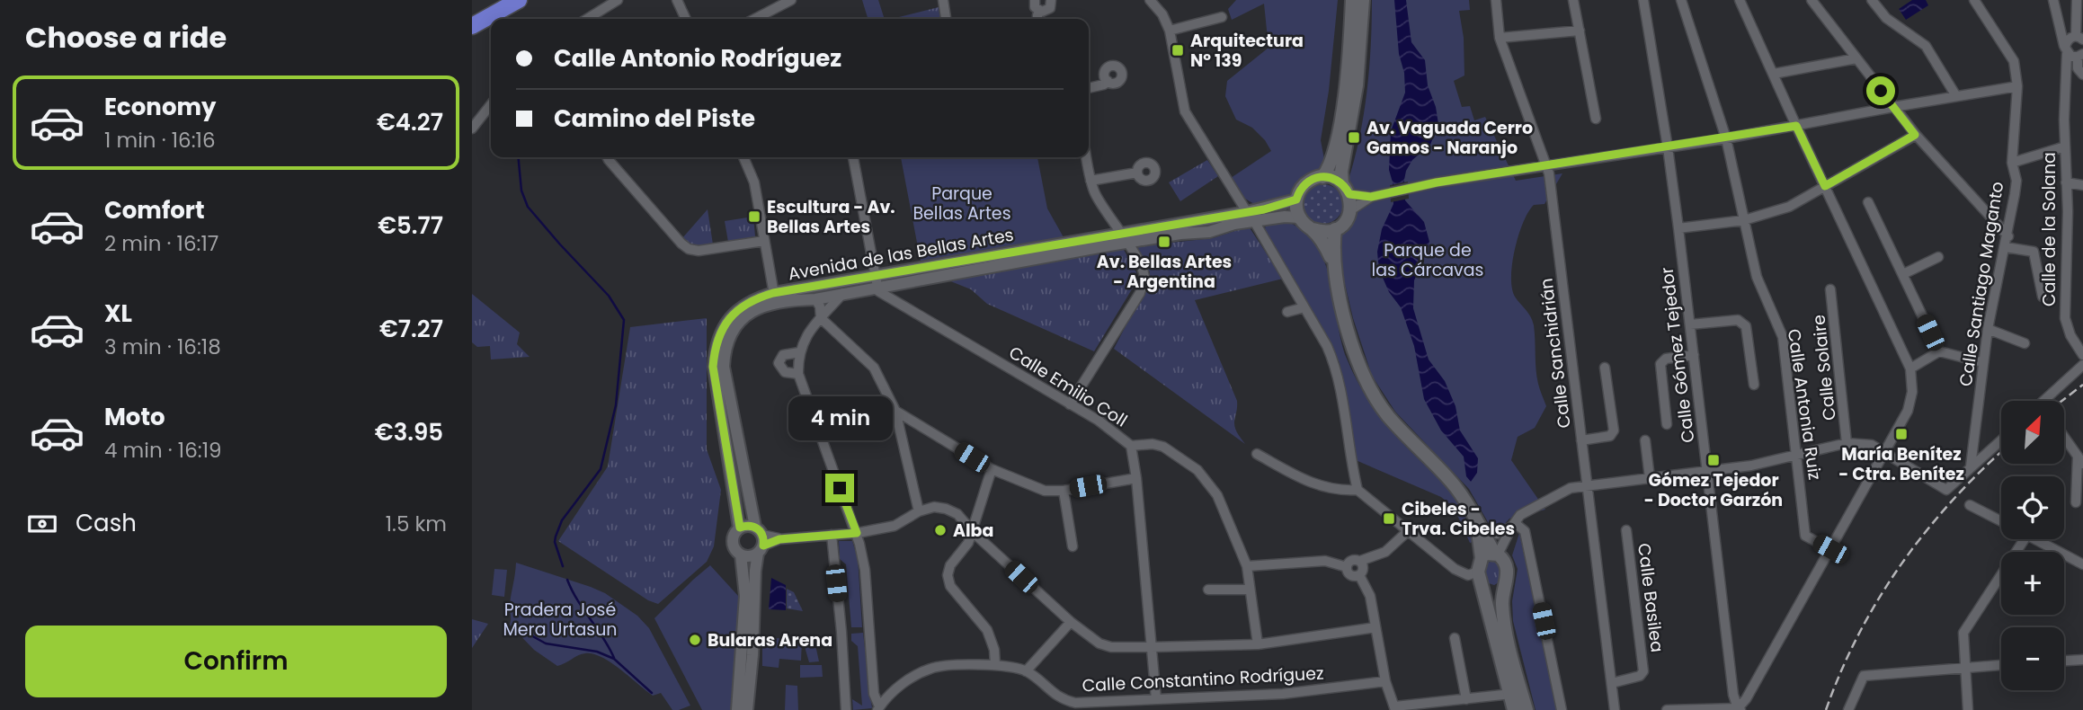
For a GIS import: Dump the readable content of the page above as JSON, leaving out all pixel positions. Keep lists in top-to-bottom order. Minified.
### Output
{"streets":{"street":["Calle de la Solana","Avenida de las Bellas Artes","Calle Santiago Maganto","Calle Sanchidrián","Calle Gómez Tejedor","Calle Solaire","Calle Emilio Coll","Calle Antonia Ruiz","Calle Basilea","Calle Constantino Rodríguez"]},"crossings":[["Calle de la Solana","Calle Santiago Maganto"],["Avenida de las Bellas Artes","Calle Emilio Coll"],["Calle Sanchidrián","Calle Basilea"]],"parks":["Parque Bellas Artes","Parque de las Cárcavas","Pradera José Mera Urtasun"],"places":{"transit":["Arquitectura Nº 139","Av. Vaguada Cerro Gamos - Naranjo","Escultura - Av. Bellas Artes","Av. Bellas Artes - Argentina","María Benítez - Ctra. Benítez","Gómez Tejedor - Doctor Garzón","Cibeles - Trva. Cibeles"],"other":["Alba","Bularas Arena"]},"north":"top right","page":{"heading":"Choose a ride","banner":["Calle Antonio Rodríguez","Camino del Piste"],"list":[{"name":"Economy","note":"1 min · 16:16","value":"€4.27"},{"name":"Comfort","note":"2 min · 16:17","value":"€5.77"},{"name":"XL","note":"3 min · 16:18","value":"€7.27"},{"name":"Moto","note":"4 min · 16:19","value":"€3.95"}],"bubble":"4 min","map_buttons":["+","−"],"pay":["Cash","1.5 km"],"buttons":"Confirm"}}
